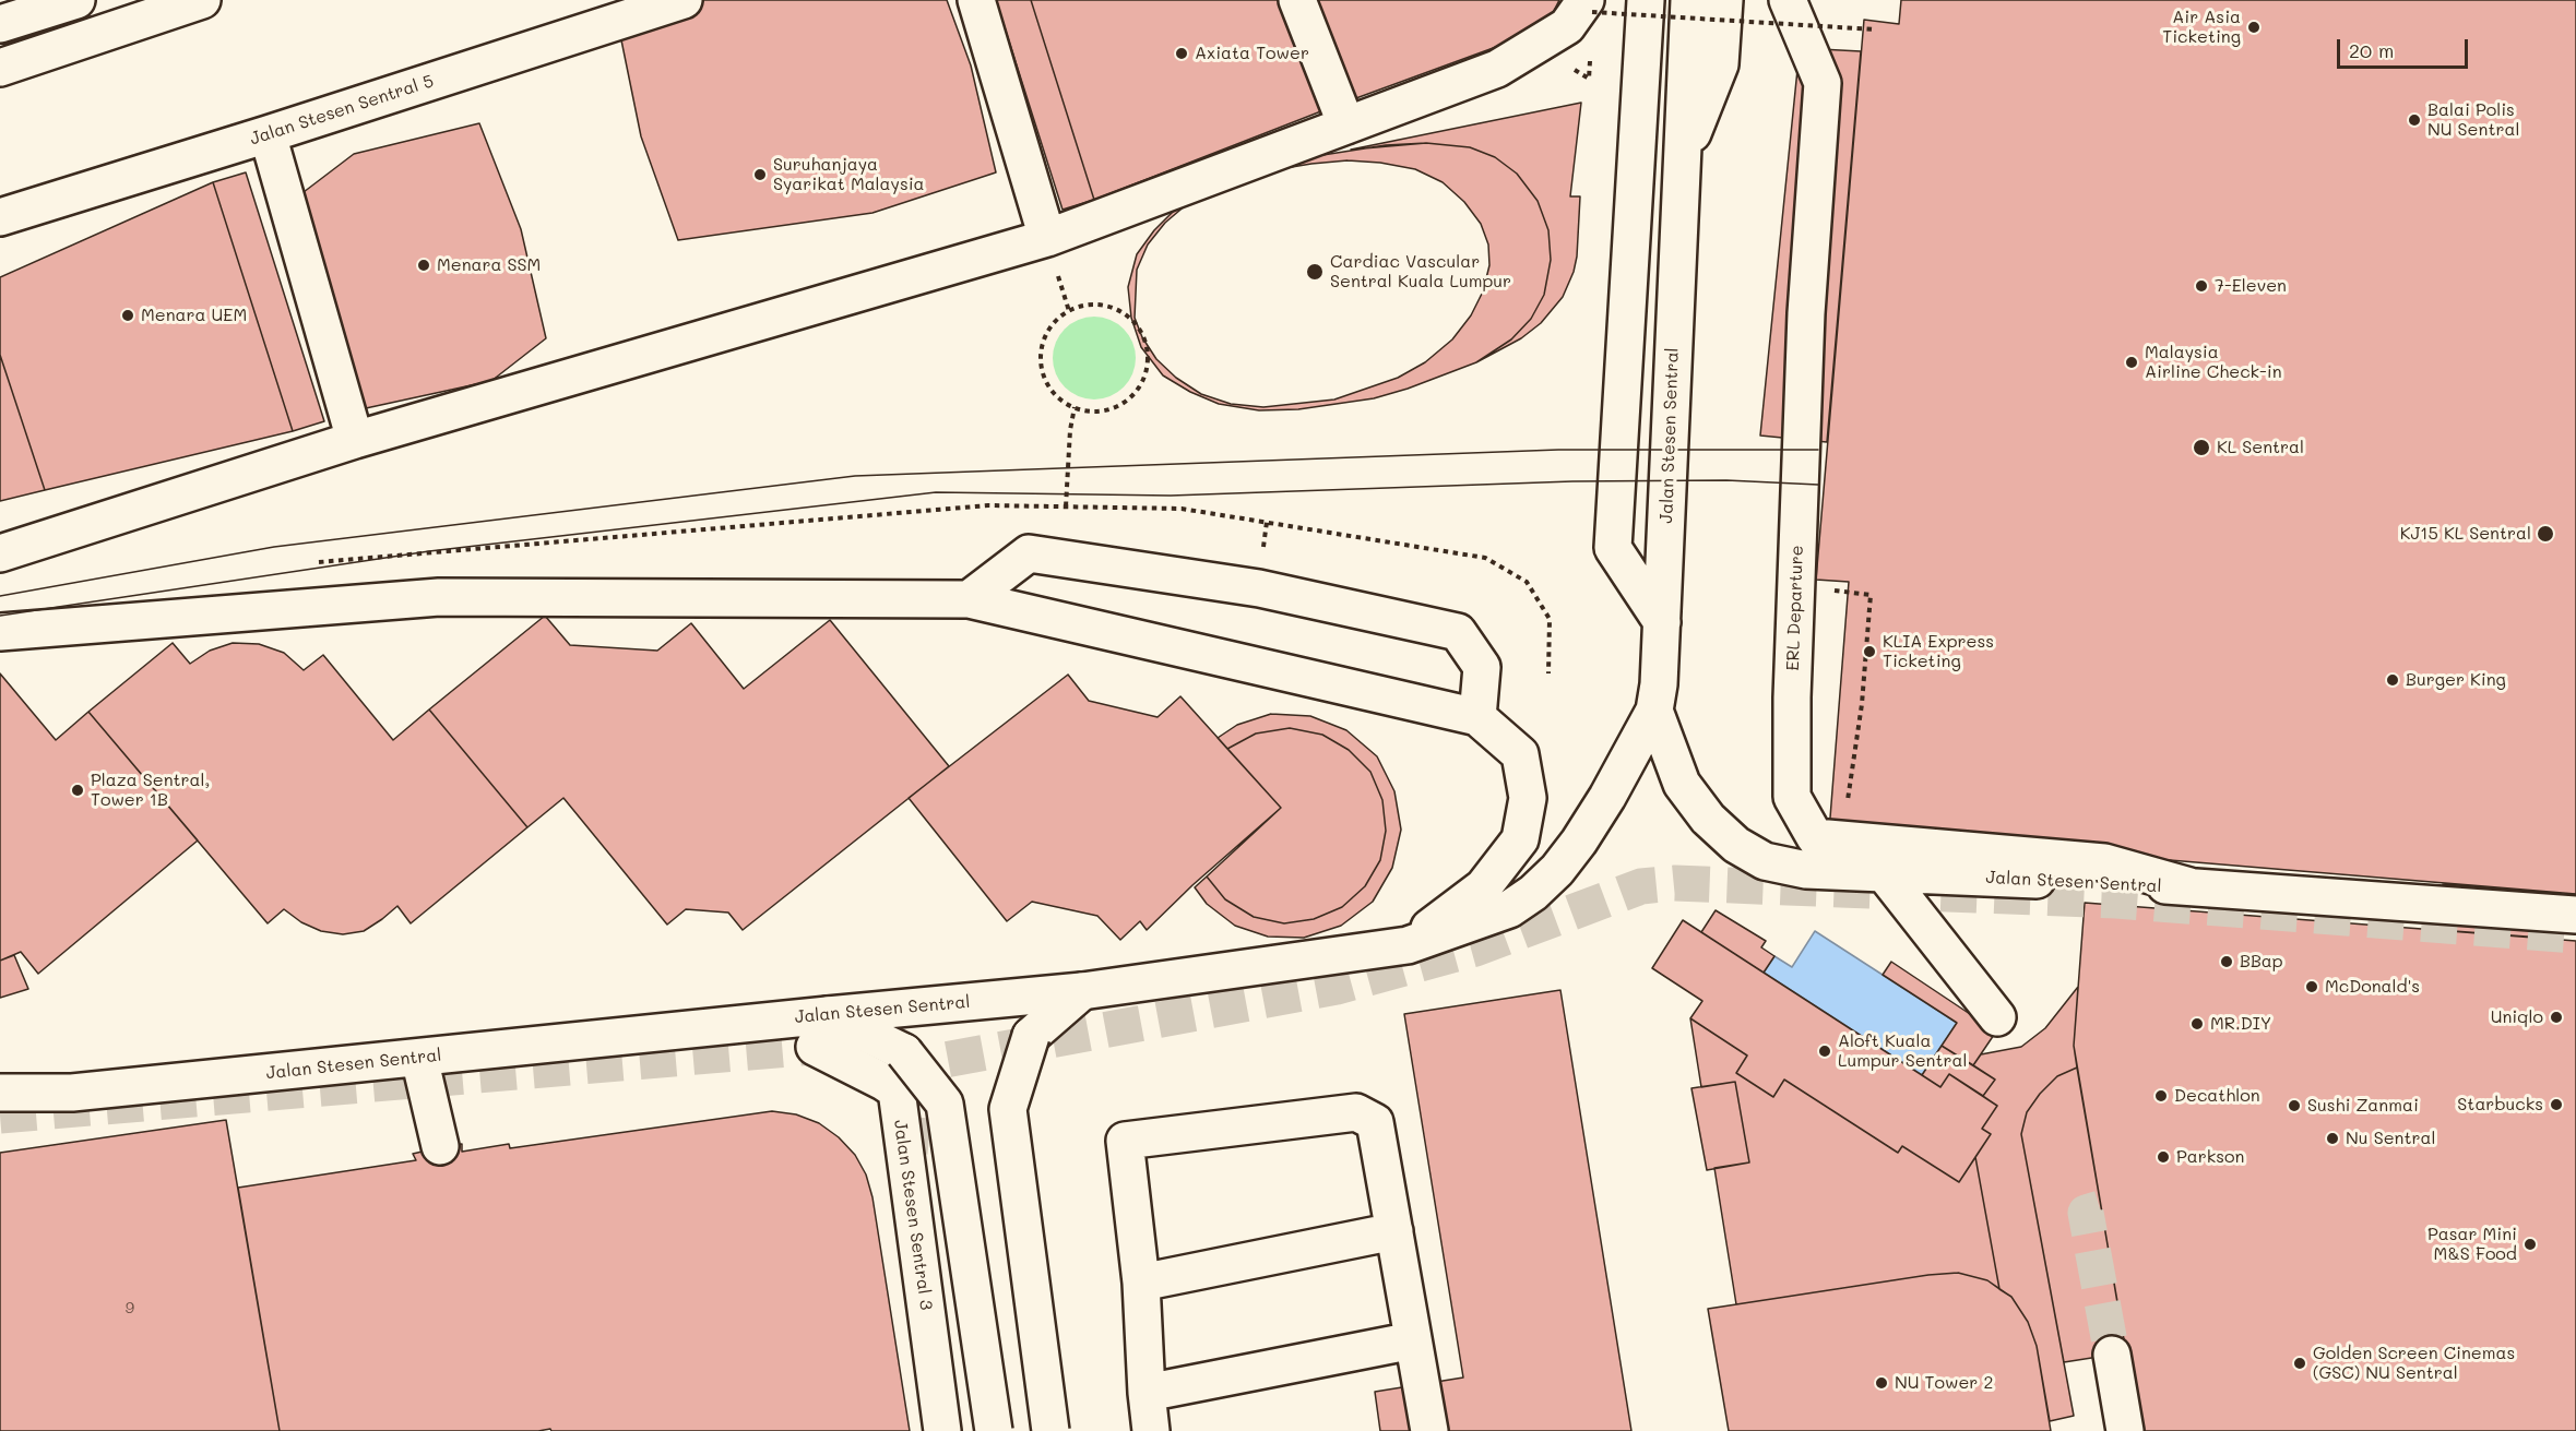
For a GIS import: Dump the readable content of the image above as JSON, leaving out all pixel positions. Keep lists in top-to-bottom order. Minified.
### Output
{"streets":{"street":["Jalan Stesen Sentral 5","Jalan Stesen Sentral","ERL Departure","Jalan Stesen Sentral 3"]},"crossings":[["Jalan Stesen Sentral","ERL Departure"],["Jalan Stesen Sentral","Jalan Stesen Sentral 3"]],"places":["Air Asia Ticketing","Axiata Tower","Balai Polis NU Sentral","Suruhanjaya Syarikat Malaysia","Menara SSM","Cardiac Vascular Sentral Kuala Lumpur","7-Eleven","Menara UEM","Malaysia Airline Check-in","KL Sentral","KJ15 KL Sentral","KLIA Express Ticketing","Burger King","Plaza Sentral, Tower 1B","BBap","McDonald's","Uniqlo","MR.DIY","Aloft Kuala Lumpur Sentral","Decathlon","Starbucks","Sushi Zanmai","Nu Sentral","Parkson","Pasar Mini M&S Food","Golden Screen Cinemas (GSC) NU Sentral","NU Tower 2"],"house_numbers":["9"],"scale_bar":"20 m"}
